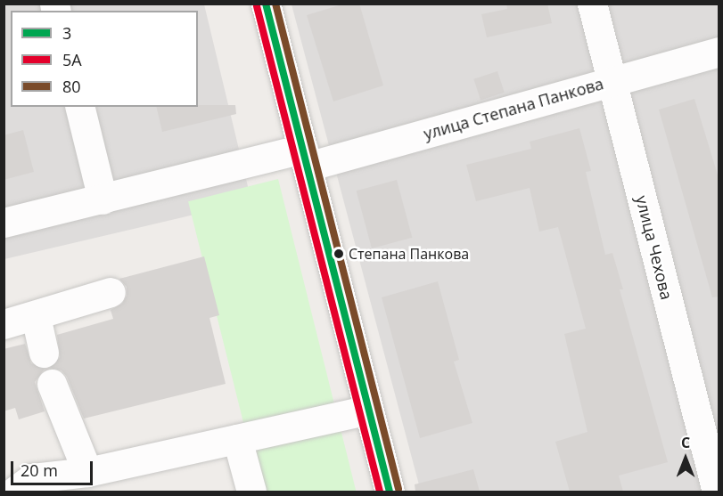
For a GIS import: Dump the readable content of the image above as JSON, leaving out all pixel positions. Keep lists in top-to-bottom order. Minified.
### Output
{"streets":{"street":["улица Степана Панкова","улица Чехова"]},"crossings":[["улица Степана Панкова","улица Чехова"]],"places":["Степана Панкова"],"lines":["transit line 3","transit line 80","transit line 5А"],"legend":["3","5А","80"],"scale_bar":"20 m","north":"top"}
